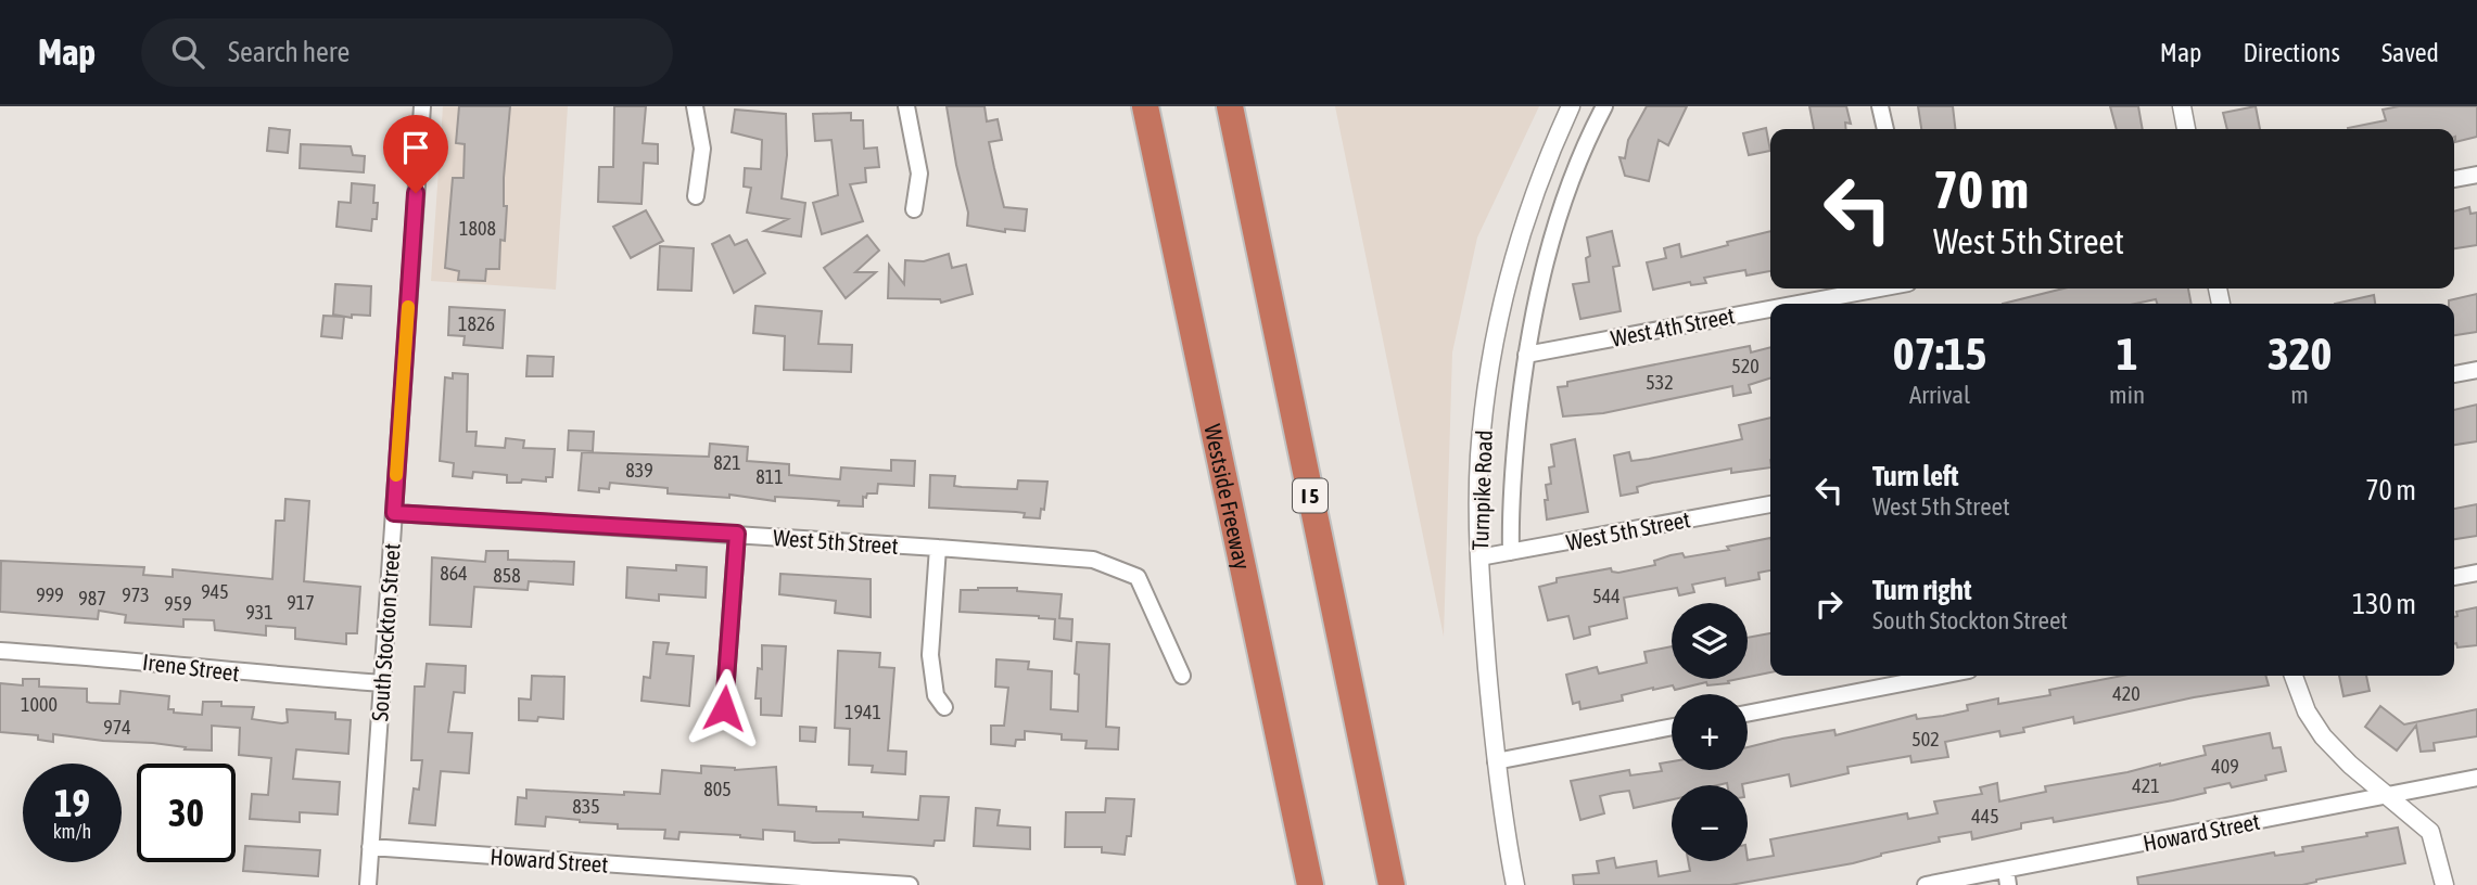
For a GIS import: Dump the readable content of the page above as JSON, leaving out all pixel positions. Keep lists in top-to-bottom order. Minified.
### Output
{"streets":{"highway":["Westside Freeway","I 5"],"street":["West 4th Street","Turnpike Road","West 5th Street","South Stockton Street","Irene Street","Howard Street"]},"crossings":[["Turnpike Road","West 5th Street"],["West 5th Street","South Stockton Street"],["South Stockton Street","Irene Street"],["South Stockton Street","Howard Street"]],"house_numbers":["1808","1826","520","532","821","839","811","864","858","945","999","973","544","987","917","959","931","420","1000","1941","974","502","409","421","805","835","445"],"page":{"header":"Map","search":"Search here","nav":["Map","Directions","Saved"],"turn":["70 m","West 5th Street"],"eta":["07:15","Arrival","1","min","320","m"],"list":[{"name":"Turn left","note":"West 5th Street","value":"70 m"},{"name":"Turn right","note":"South Stockton Street","value":"130 m"}],"map_buttons":["+","−"],"speed":"19 km/h","limit":"30"}}
